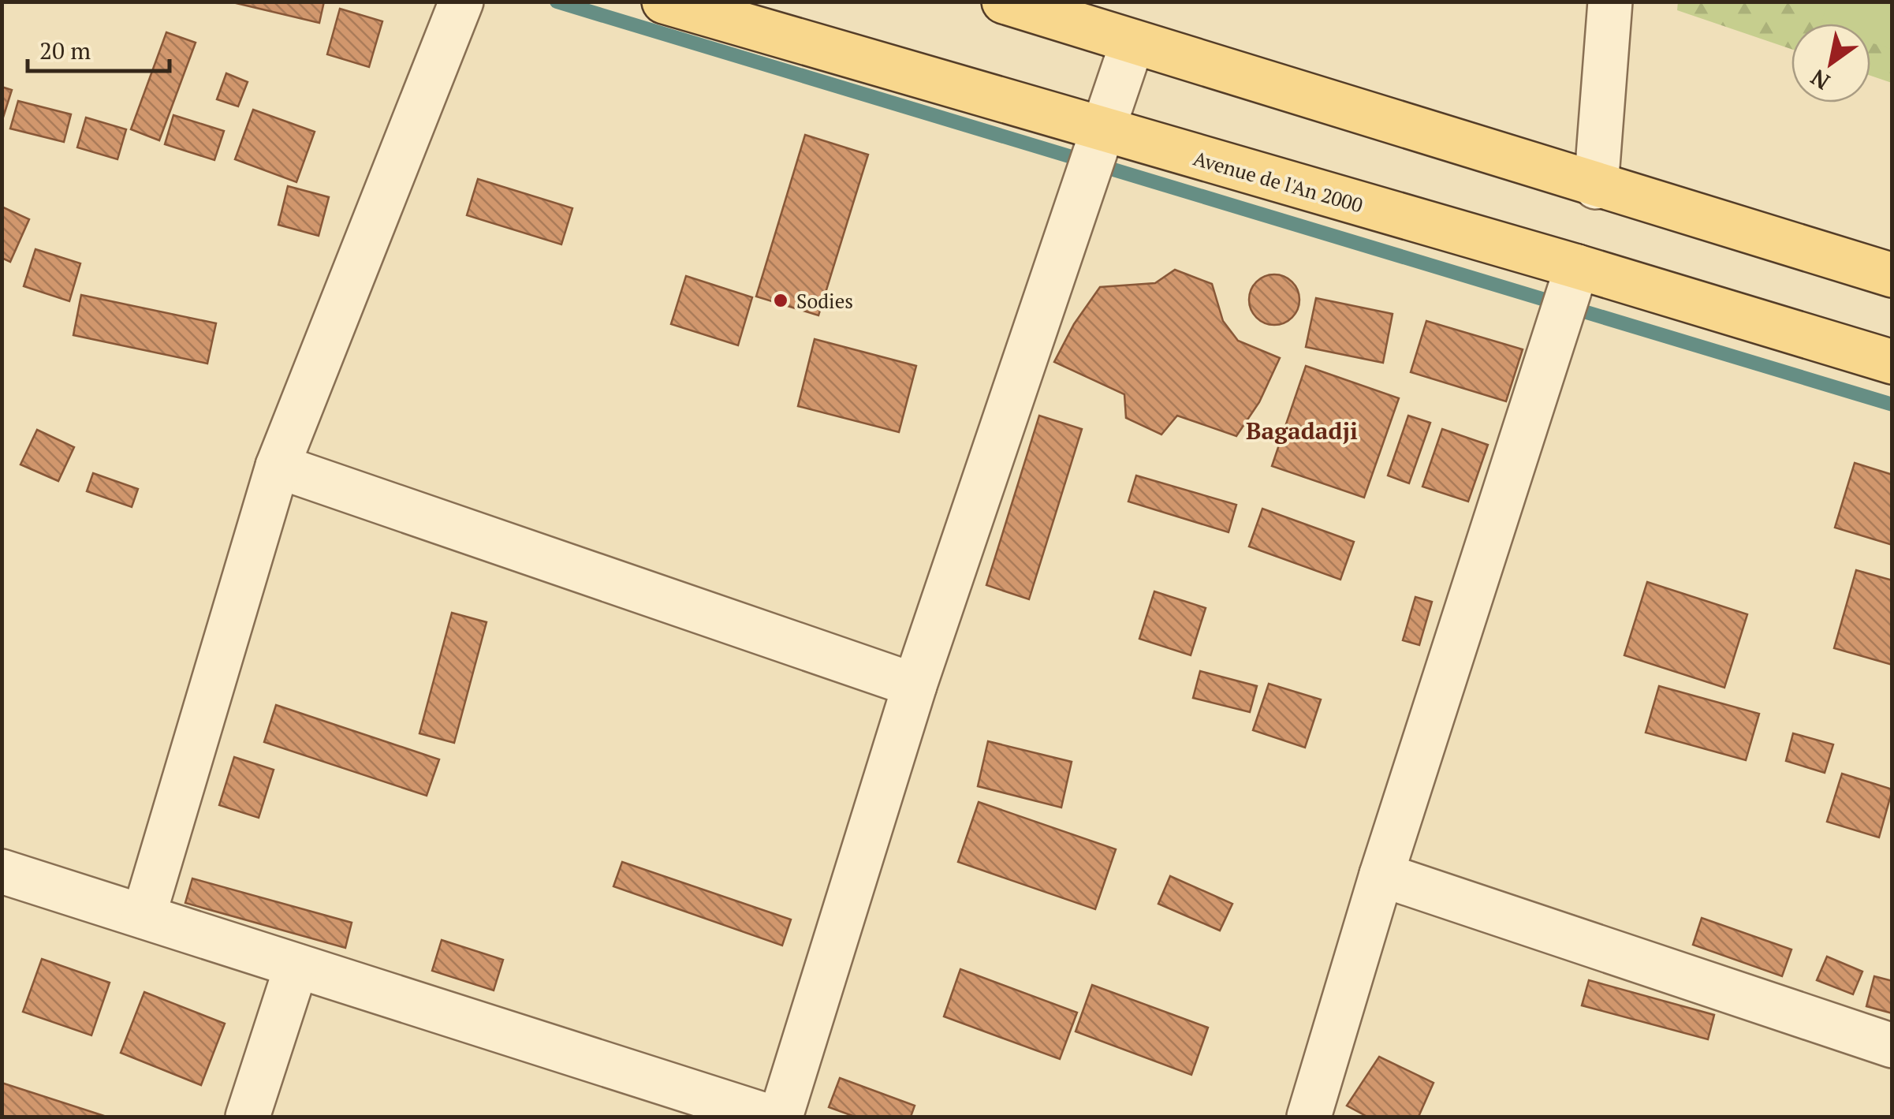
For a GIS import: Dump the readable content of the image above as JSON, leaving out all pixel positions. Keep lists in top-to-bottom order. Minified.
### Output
{"streets":{"main road":["Avenue de l'An 2000"]},"districts":["Bagadadji"],"places":["Sodies"],"scale_bar":"20 m","north":"bottom left"}
